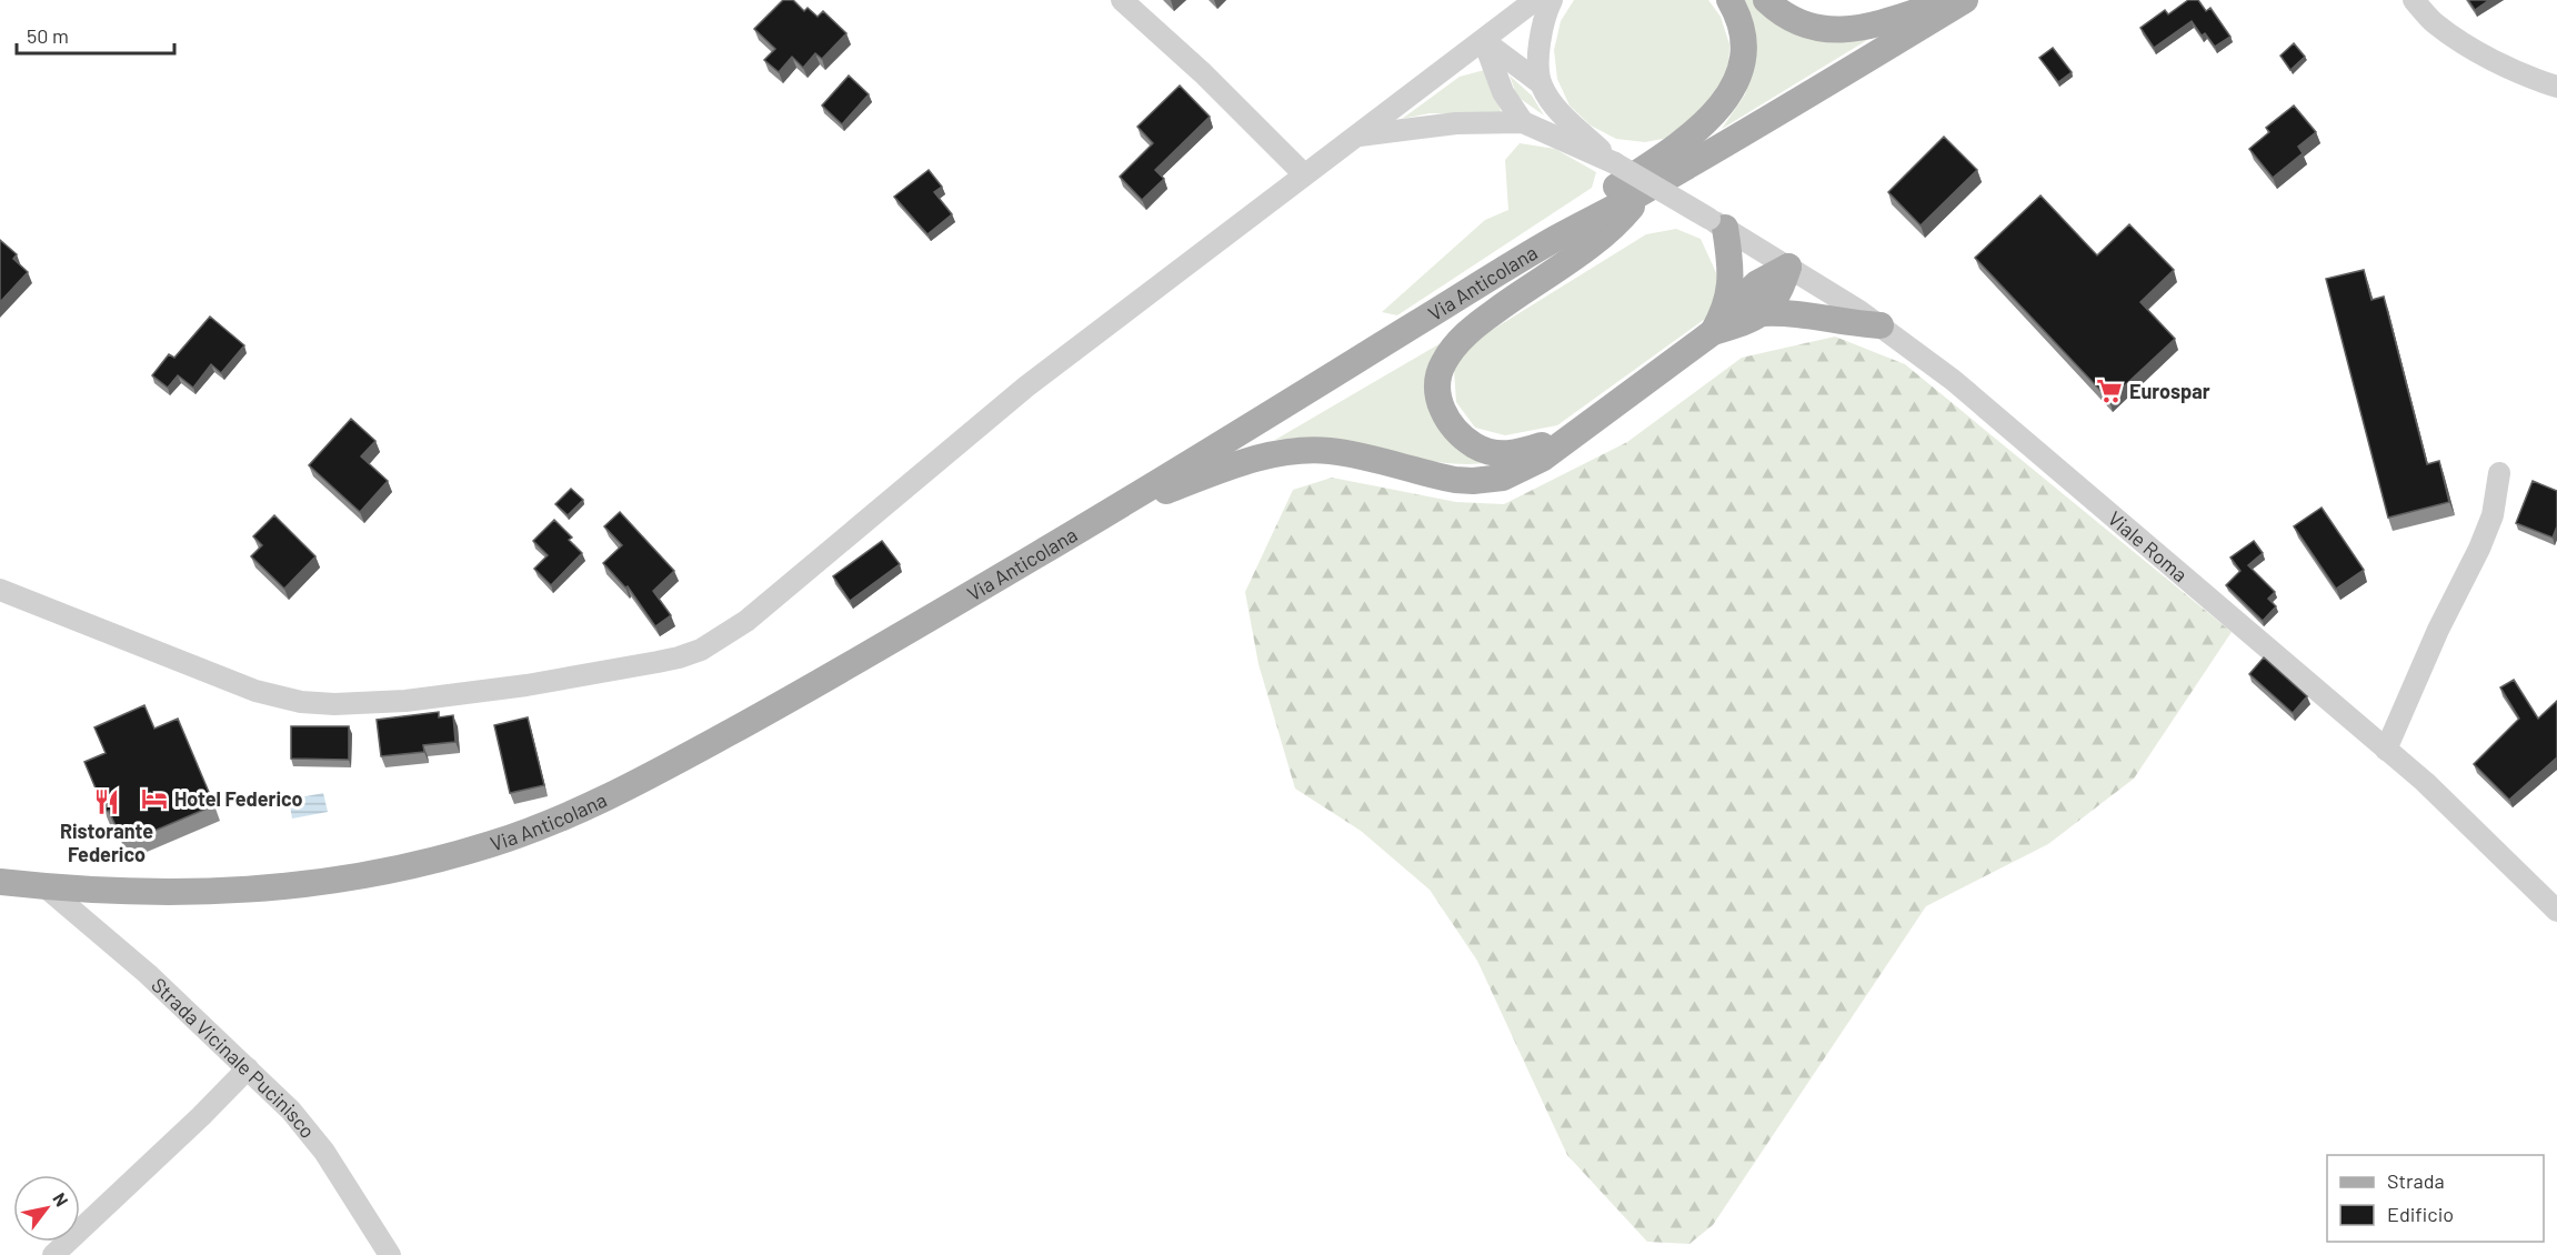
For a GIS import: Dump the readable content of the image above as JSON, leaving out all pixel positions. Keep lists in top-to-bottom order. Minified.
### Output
{"streets":{"main road":["Via Anticolana"],"street":["Viale Roma","Strada Vicinale Pucinisco"]},"crossings":[["Via Anticolana","Strada Vicinale Pucinisco"]],"places":{"supermarket":["Eurospar"],"hotel":["Hotel Federico"],"restaurant":["Ristorante Federico"]},"legend":["Strada","Edificio"],"scale_bar":"50 m","north":"top right"}
